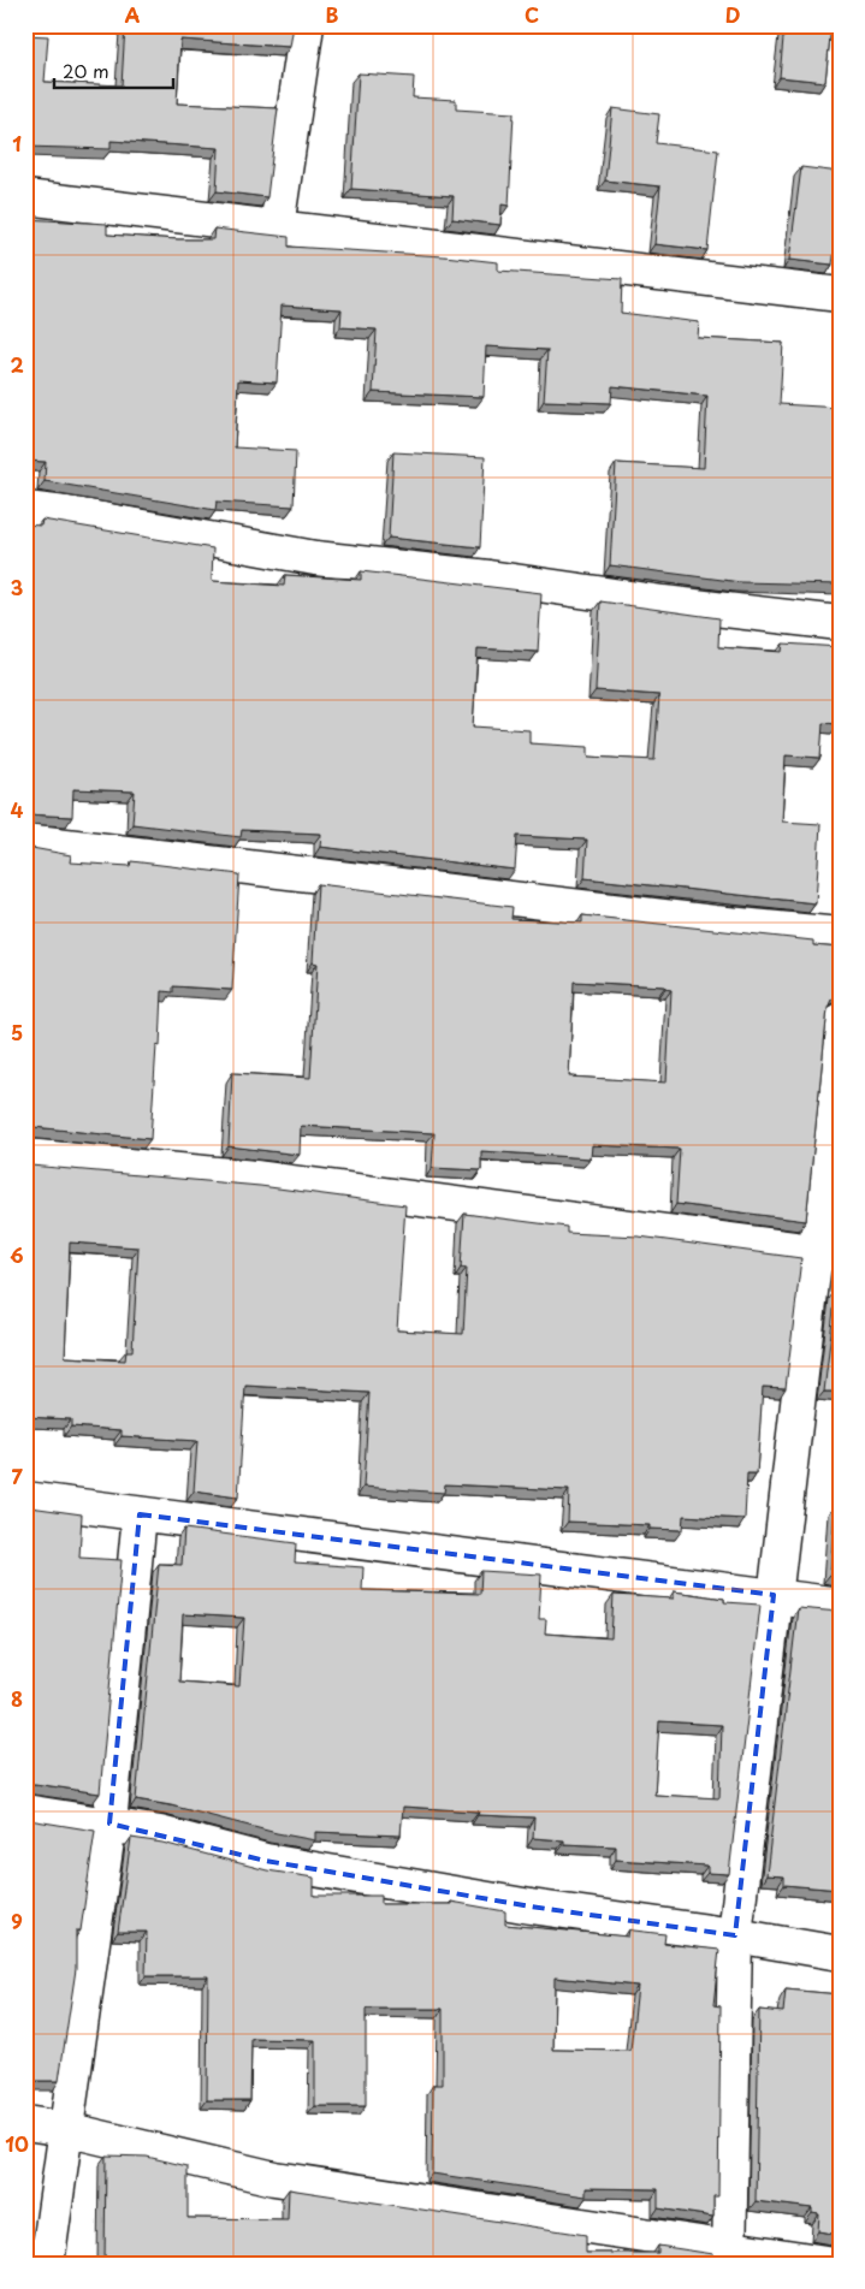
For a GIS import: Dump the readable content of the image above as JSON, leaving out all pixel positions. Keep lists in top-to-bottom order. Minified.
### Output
{"scale_bar":"20 m","grid":{"columns":["A","B","C","D"],"rows":["1","2","3","4","5","6","7","8","9","10"]}}
